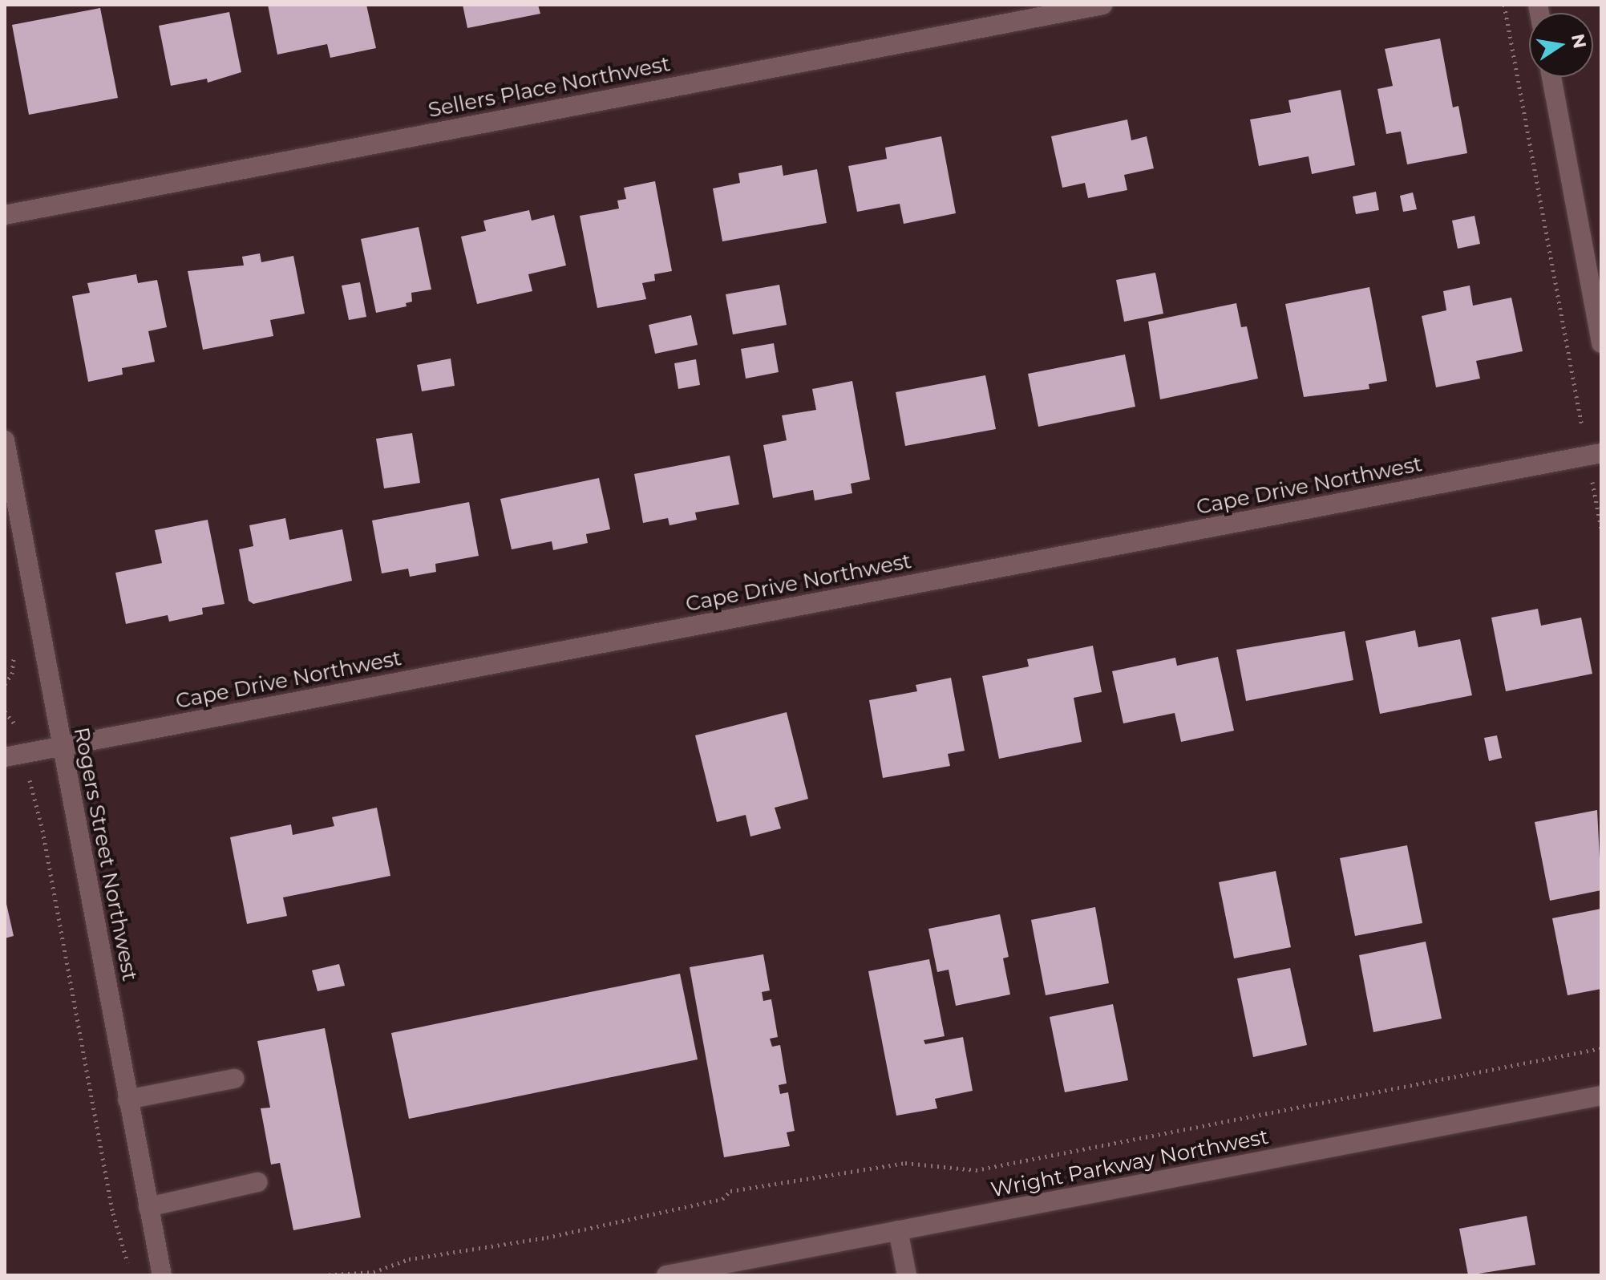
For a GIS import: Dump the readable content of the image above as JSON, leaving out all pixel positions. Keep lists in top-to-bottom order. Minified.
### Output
{"streets":{"street":["Sellers Place Northwest","Cape Drive Northwest","Rogers Street Northwest","Wright Parkway Northwest"]},"crossings":[["Cape Drive Northwest","Rogers Street Northwest"]],"north":"right"}
